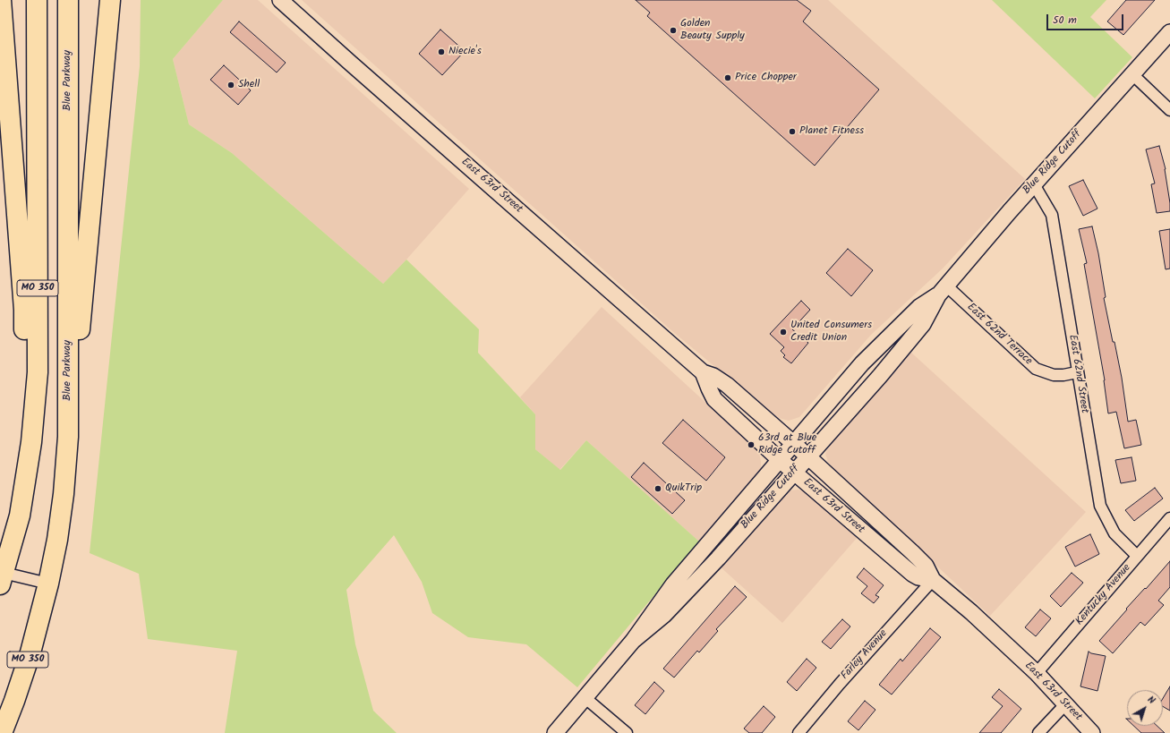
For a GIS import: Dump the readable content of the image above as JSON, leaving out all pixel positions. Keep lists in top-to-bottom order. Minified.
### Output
{"streets":{"highway":["Blue Parkway","MO 350"],"main road":["Blue Ridge Cutoff","East 63rd Street"],"street":["East 62nd Terrace","East 62nd Street","Kentucky Avenue","Farley Avenue"]},"crossings":[["Blue Ridge Cutoff","East 63rd Street"],["Blue Ridge Cutoff","East 62nd Terrace"],["Blue Ridge Cutoff","East 62nd Street"],["East 63rd Street","Kentucky Avenue"],["East 63rd Street","Farley Avenue"],["East 62nd Terrace","East 62nd Street"],["East 62nd Street","Kentucky Avenue"]],"places":["Golden Beauty Supply","Niecie's","Price Chopper","Shell","Planet Fitness","United Consumers Credit Union","63rd at Blue Ridge Cutoff","QuikTrip"],"scale_bar":"50 m","north":"top right"}
